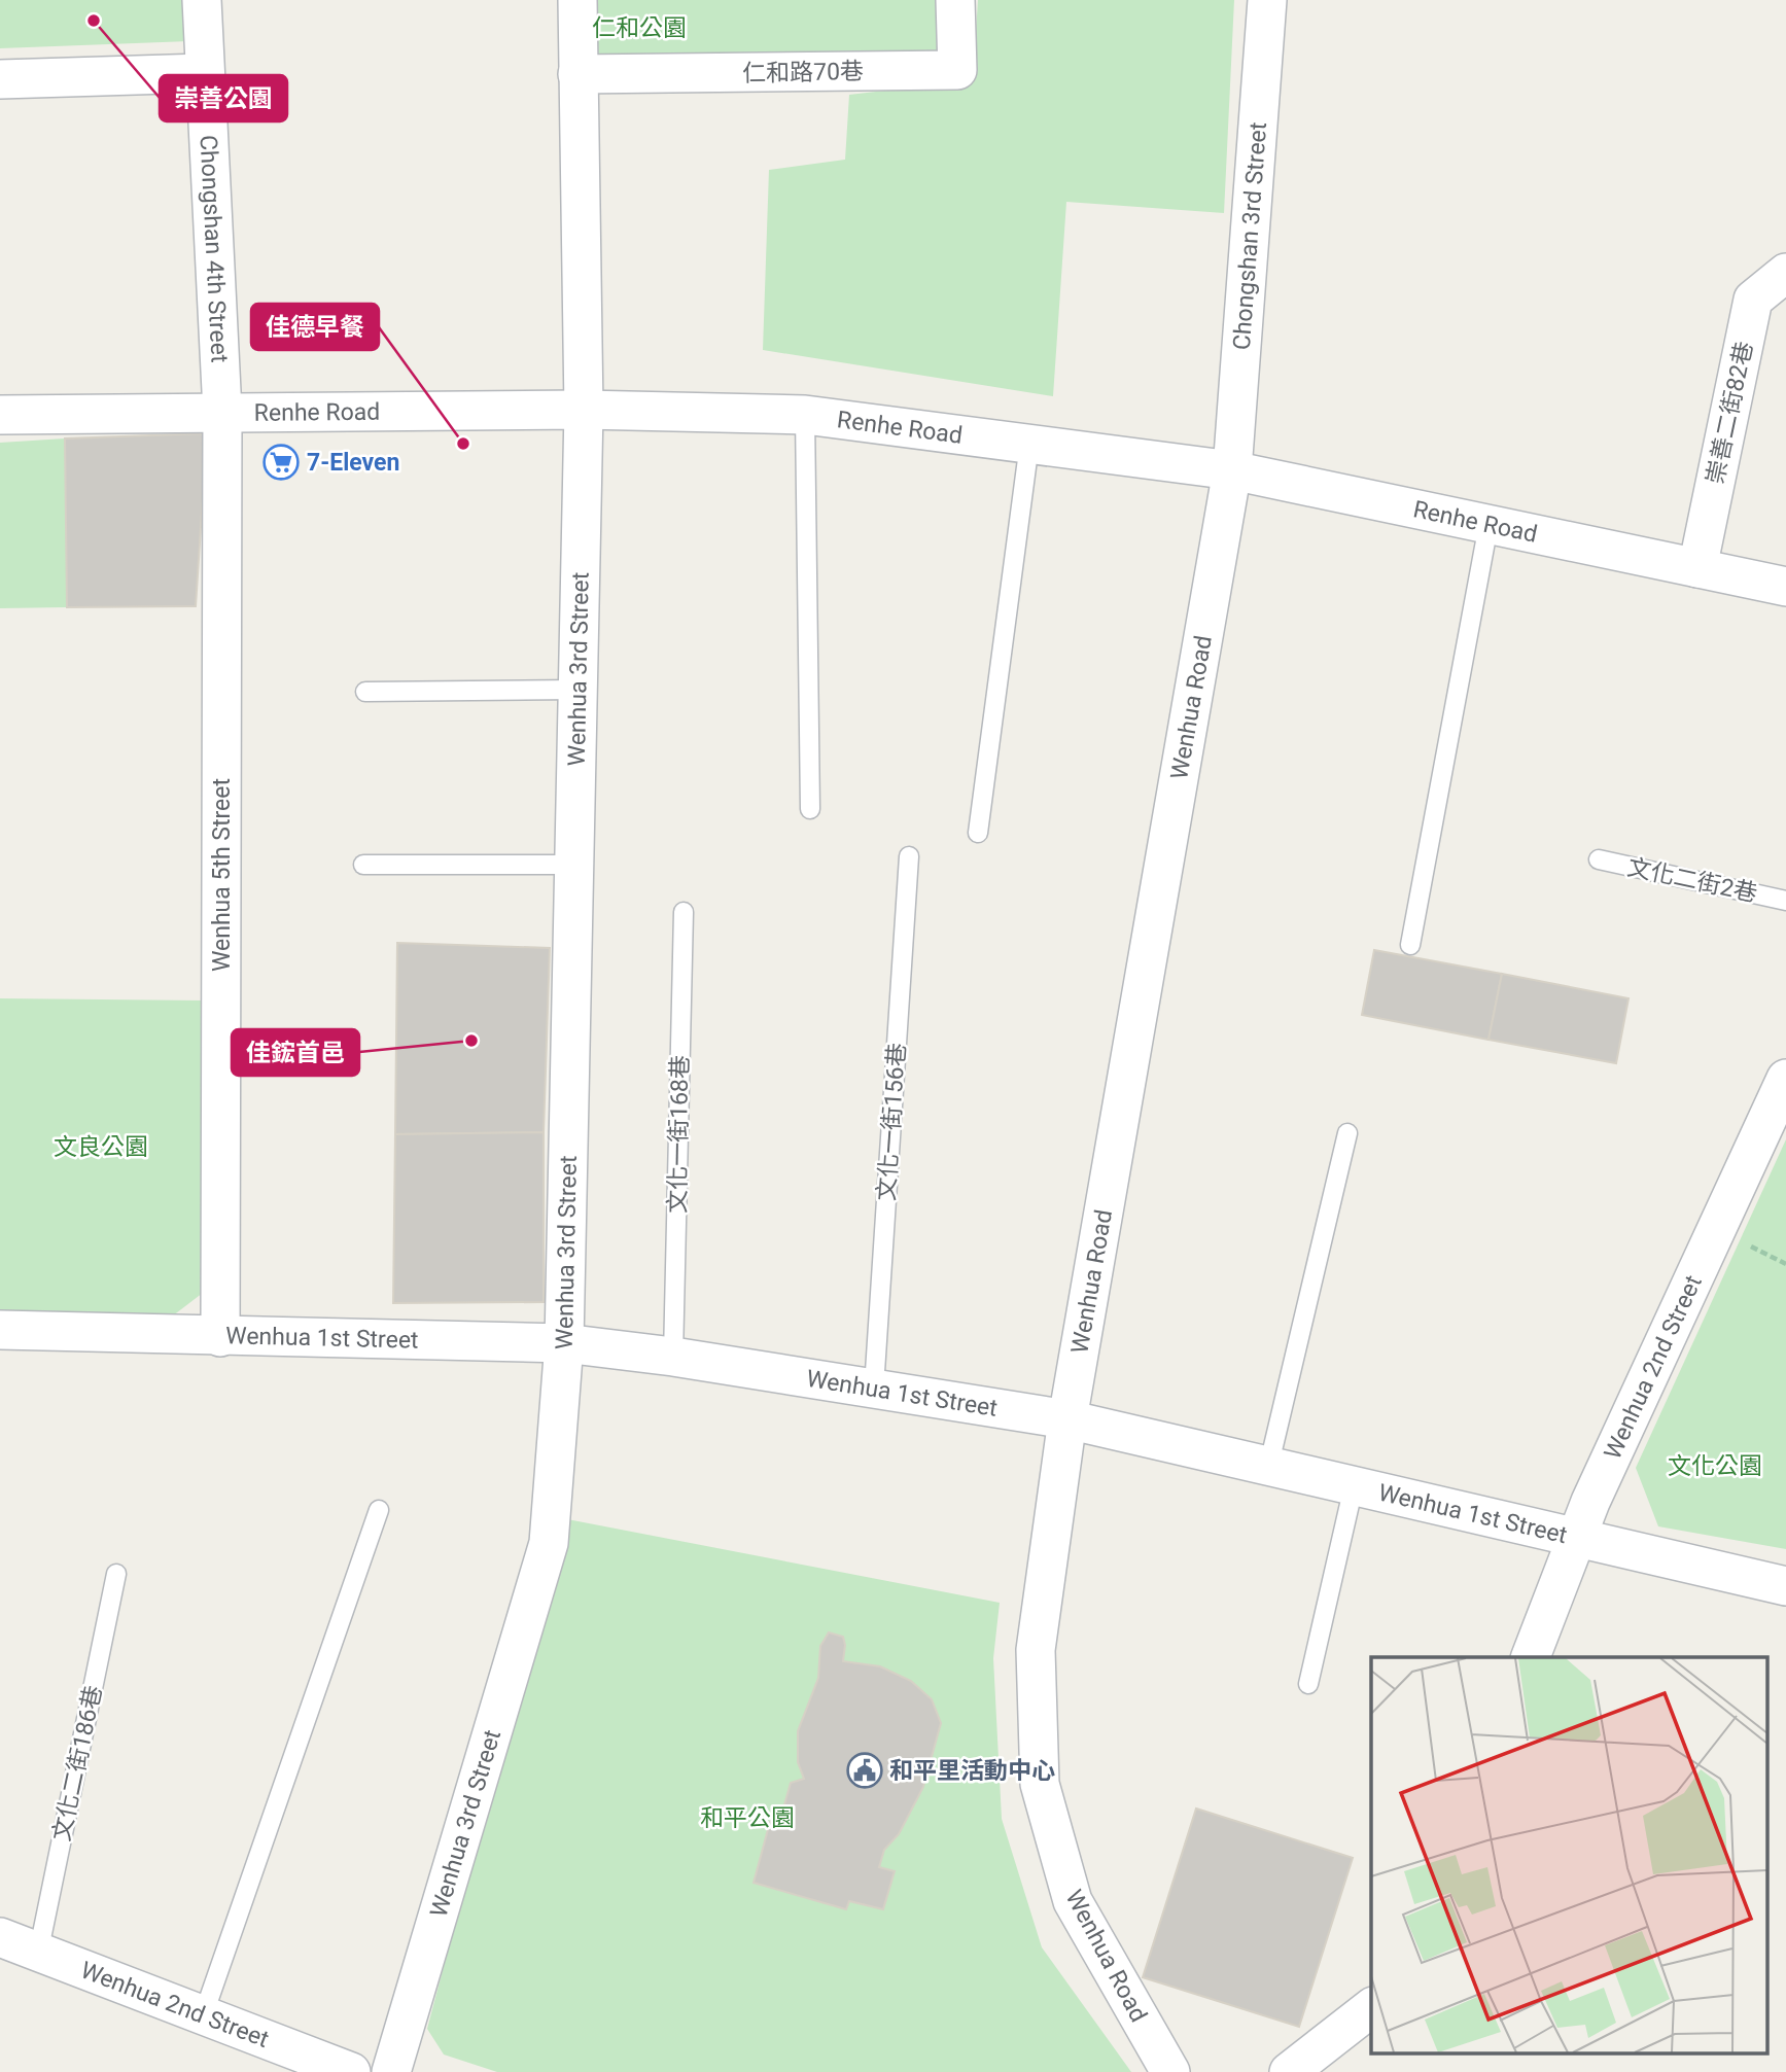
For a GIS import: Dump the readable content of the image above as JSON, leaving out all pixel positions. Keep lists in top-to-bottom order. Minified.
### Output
{"streets":{"street":["仁和路70巷","Chongshan 3rd Street","Chongshan 4th Street","Renhe Road","崇善二街82巷","Wenhua 3rd Street","Wenhua Road","Wenhua 5th Street","Wenhua 1st Street","Wenhua 2nd Street"],"lane":["文化二街2巷","文化一街156巷","文化一街168巷","文化二街186巷"]},"crossings":[["Chongshan 3rd Street","Renhe Road"],["Chongshan 3rd Street","Wenhua Road"],["Chongshan 4th Street","Renhe Road"],["Chongshan 4th Street","Wenhua 5th Street"],["Renhe Road","崇善二街82巷"],["Renhe Road","Wenhua 3rd Street"],["Renhe Road","Wenhua Road"],["Renhe Road","Wenhua 5th Street"],["Wenhua 3rd Street","Wenhua 1st Street"],["Wenhua Road","Wenhua 1st Street"],["Wenhua 5th Street","Wenhua 1st Street"],["文化一街156巷","Wenhua 1st Street"],["文化一街168巷","Wenhua 1st Street"],["Wenhua 1st Street","Wenhua 2nd Street"],["Wenhua 2nd Street","文化二街186巷"]],"parks":["仁和公園","文良公園","文化公園","和平公園"],"places":{"other":["崇善公園","佳德早餐","佳鋐首邑"],"supermarket":["7-Eleven"],"public building":["和平里活動中心"]}}
